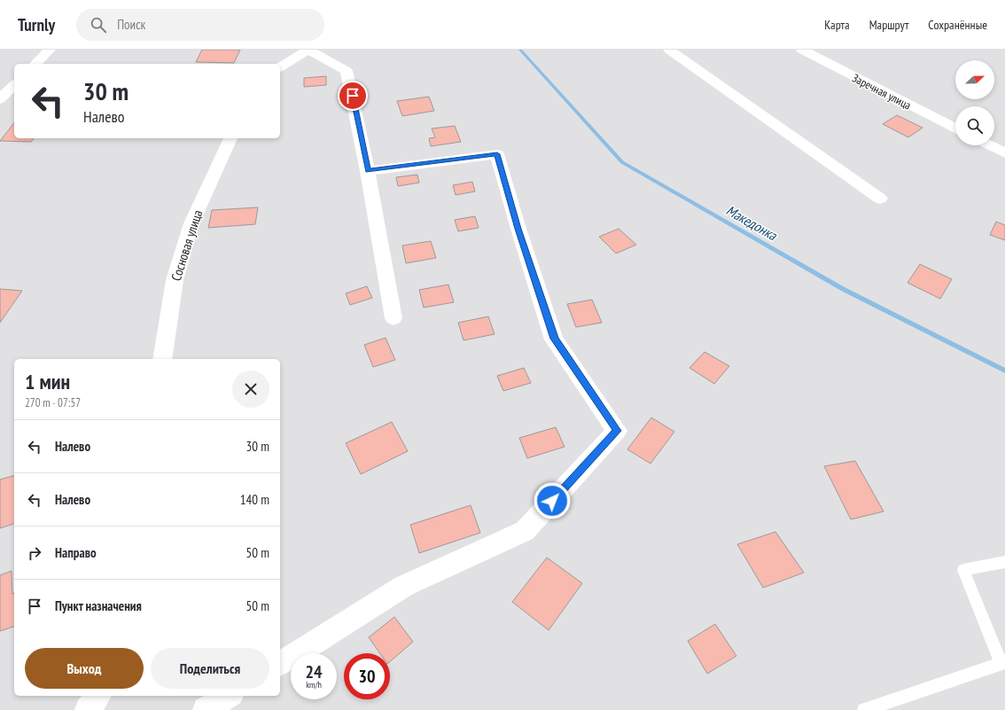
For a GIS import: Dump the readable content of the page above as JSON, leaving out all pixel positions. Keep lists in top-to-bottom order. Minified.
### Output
{"streets":{"street":["Заречная улица","Сосновая улица"]},"water":["Македонка"],"north":"right","page":{"header":"Turnly","search":"Поиск","nav":["Карта","Маршрут","Сохранённые"],"turn":["30 m","Налево"],"heading":["1 мин","270 m · 07:57"],"list":[{"name":"Налево","value":"30 m"},{"name":"Налево","value":"140 m"},{"name":"Направо","value":"50 m"},{"name":"Пункт назначения","value":"50 m"}],"buttons":["Выход","Поделиться"],"speed":"24 km/h","limit":"30"}}
